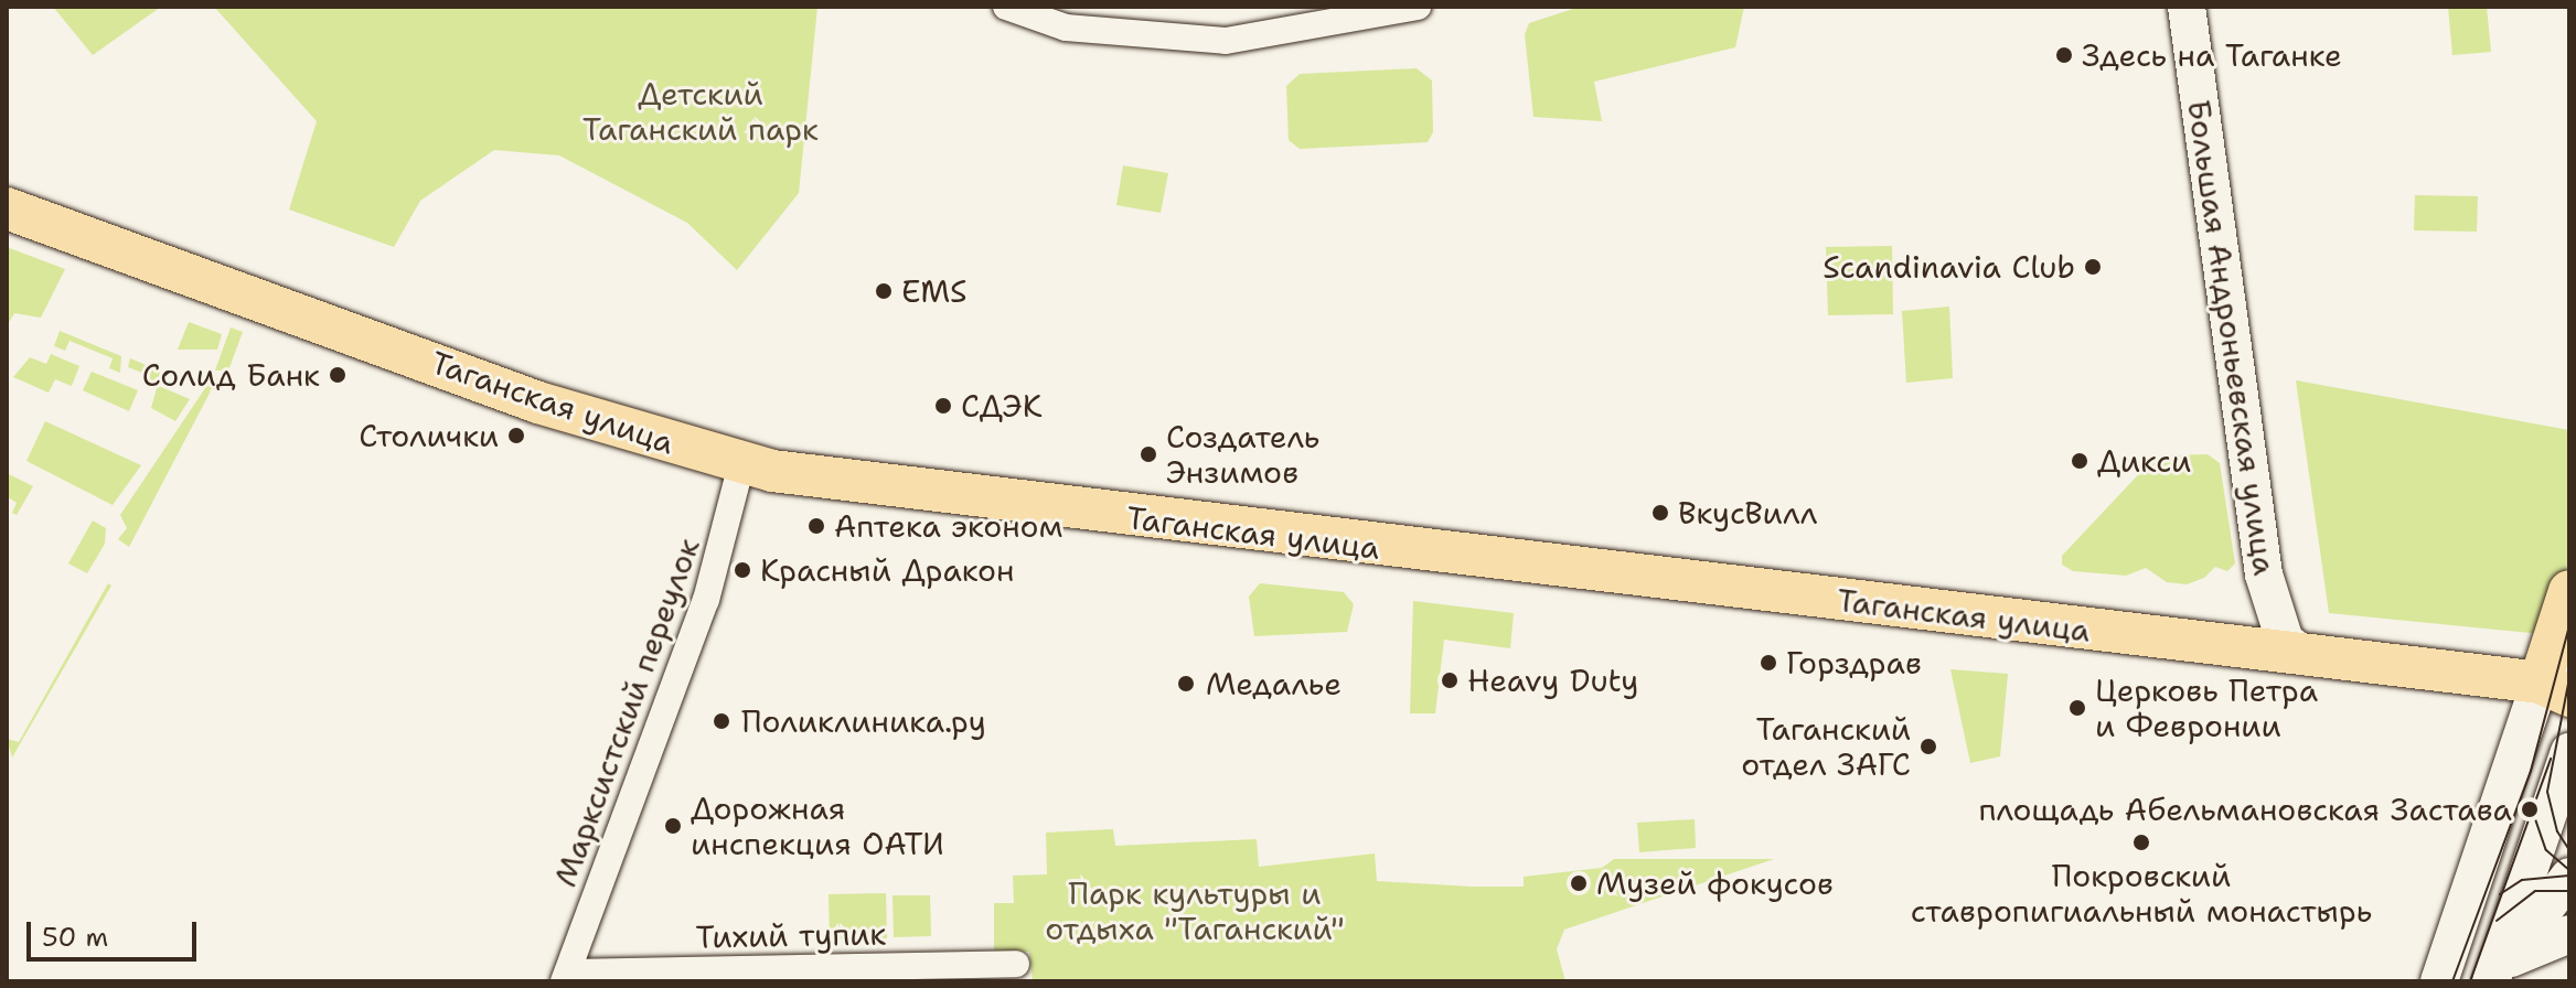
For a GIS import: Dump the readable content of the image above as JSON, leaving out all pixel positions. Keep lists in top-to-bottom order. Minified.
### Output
{"streets":{"main road":["Таганская улица"],"street":["Большая Андроньевская улица","Марксистский переулок","Тихий тупик"]},"crossings":[["Большая Андроньевская улица","Таганская улица"],["Таганская улица","Марксистский переулок"],["Марксистский переулок","Тихий тупик"]],"parks":["Детский Таганский парк","Парк культуры и отдыха \"Таганский\""],"places":["Здесь на Таганке","Scandinavia Club","EMS","Солид Банк","СДЭК","Столички","Создатель Энзимов","Дикси","ВкусВилл","Аптека эконом","Красный Дракон","Горздрав","Heavy Duty","Медалье","Церковь Петра и Февронии","Поликлиника.ру","Таганский отдел ЗАГС","площадь Абельмановская Застава","Дорожная инспекция ОАТИ","Покровский ставропигиальный монастырь","Музей фокусов"],"scale_bar":"50 m"}
